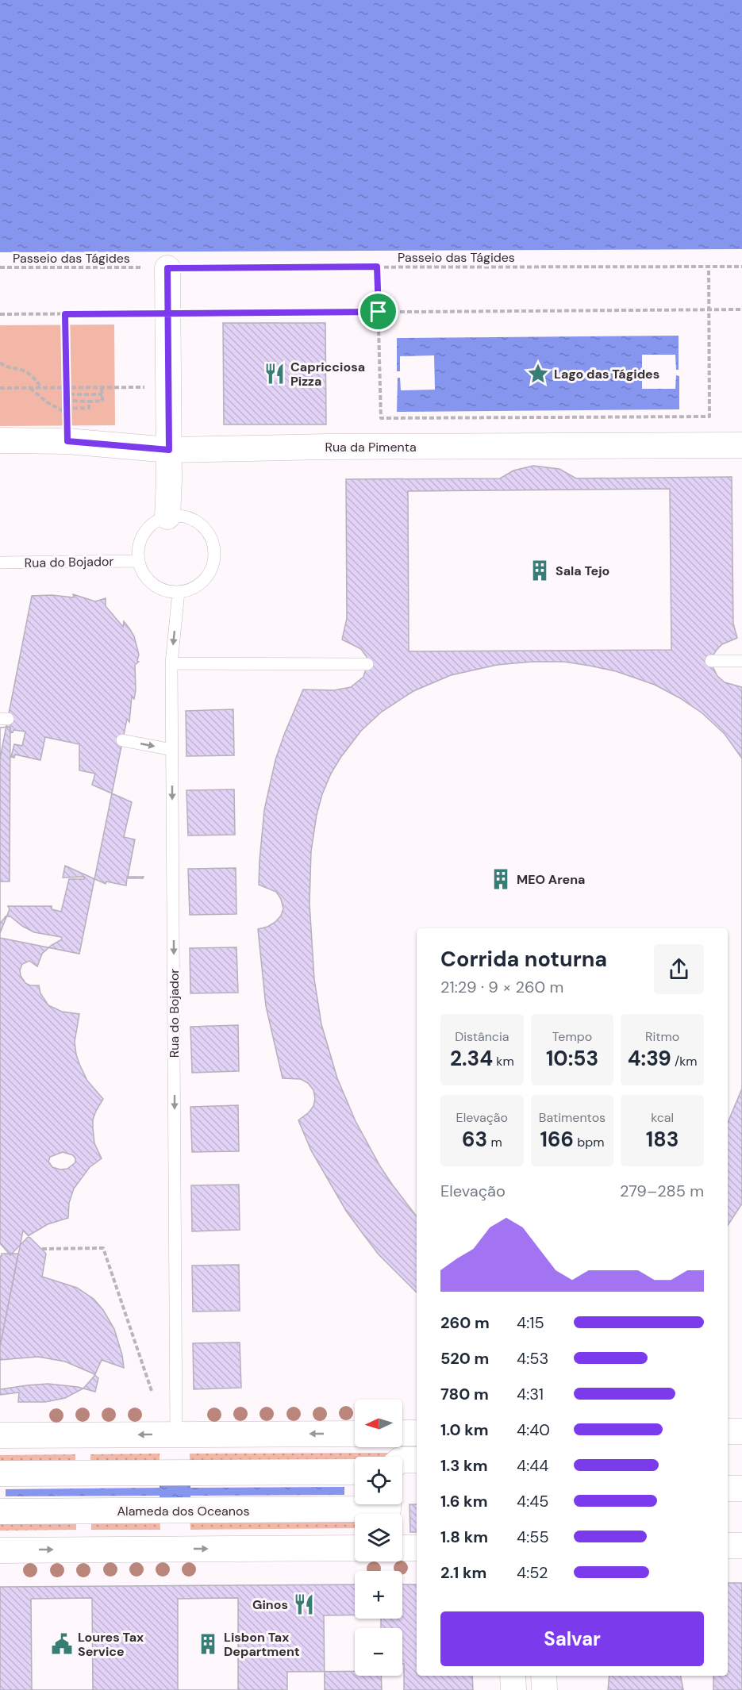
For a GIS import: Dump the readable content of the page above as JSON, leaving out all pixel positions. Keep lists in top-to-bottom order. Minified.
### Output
{"streets":{"street":["Rua da Pimenta","Alameda dos Oceanos"],"lane":["Rua do Bojador"],"path":["Passeio das Tágides"]},"one_way":["Rua do Bojador"],"places":{"restaurant":["Capricciosa Pizza","Ginos"],"place":["Lago das Tágides"],"building":["Sala Tejo","MEO Arena","Lisbon Tax Department"],"public building":["Loures Tax Service"]},"north":"left","page":{"heading":["Corrida noturna","21:29 · 9 × 260 m"],"stats":[["Distância","2.34 km"],["Tempo","10:53"],["Ritmo","4:39 /km"],["Elevação","63 m"],["Batimentos","166 bpm"],["kcal","183"]],"chart":["Elevação","279–285 m"],"list":[{"name":"260 m","note":"4:15"},{"name":"520 m","note":"4:53"},{"name":"780 m","note":"4:31"},{"name":"1.0 km","note":"4:40"},{"name":"1.3 km","note":"4:44"},{"name":"1.6 km","note":"4:45"},{"name":"1.8 km","note":"4:55"},{"name":"2.1 km","note":"4:52"}],"map_buttons":["+","−"],"buttons":"Salvar"}}
